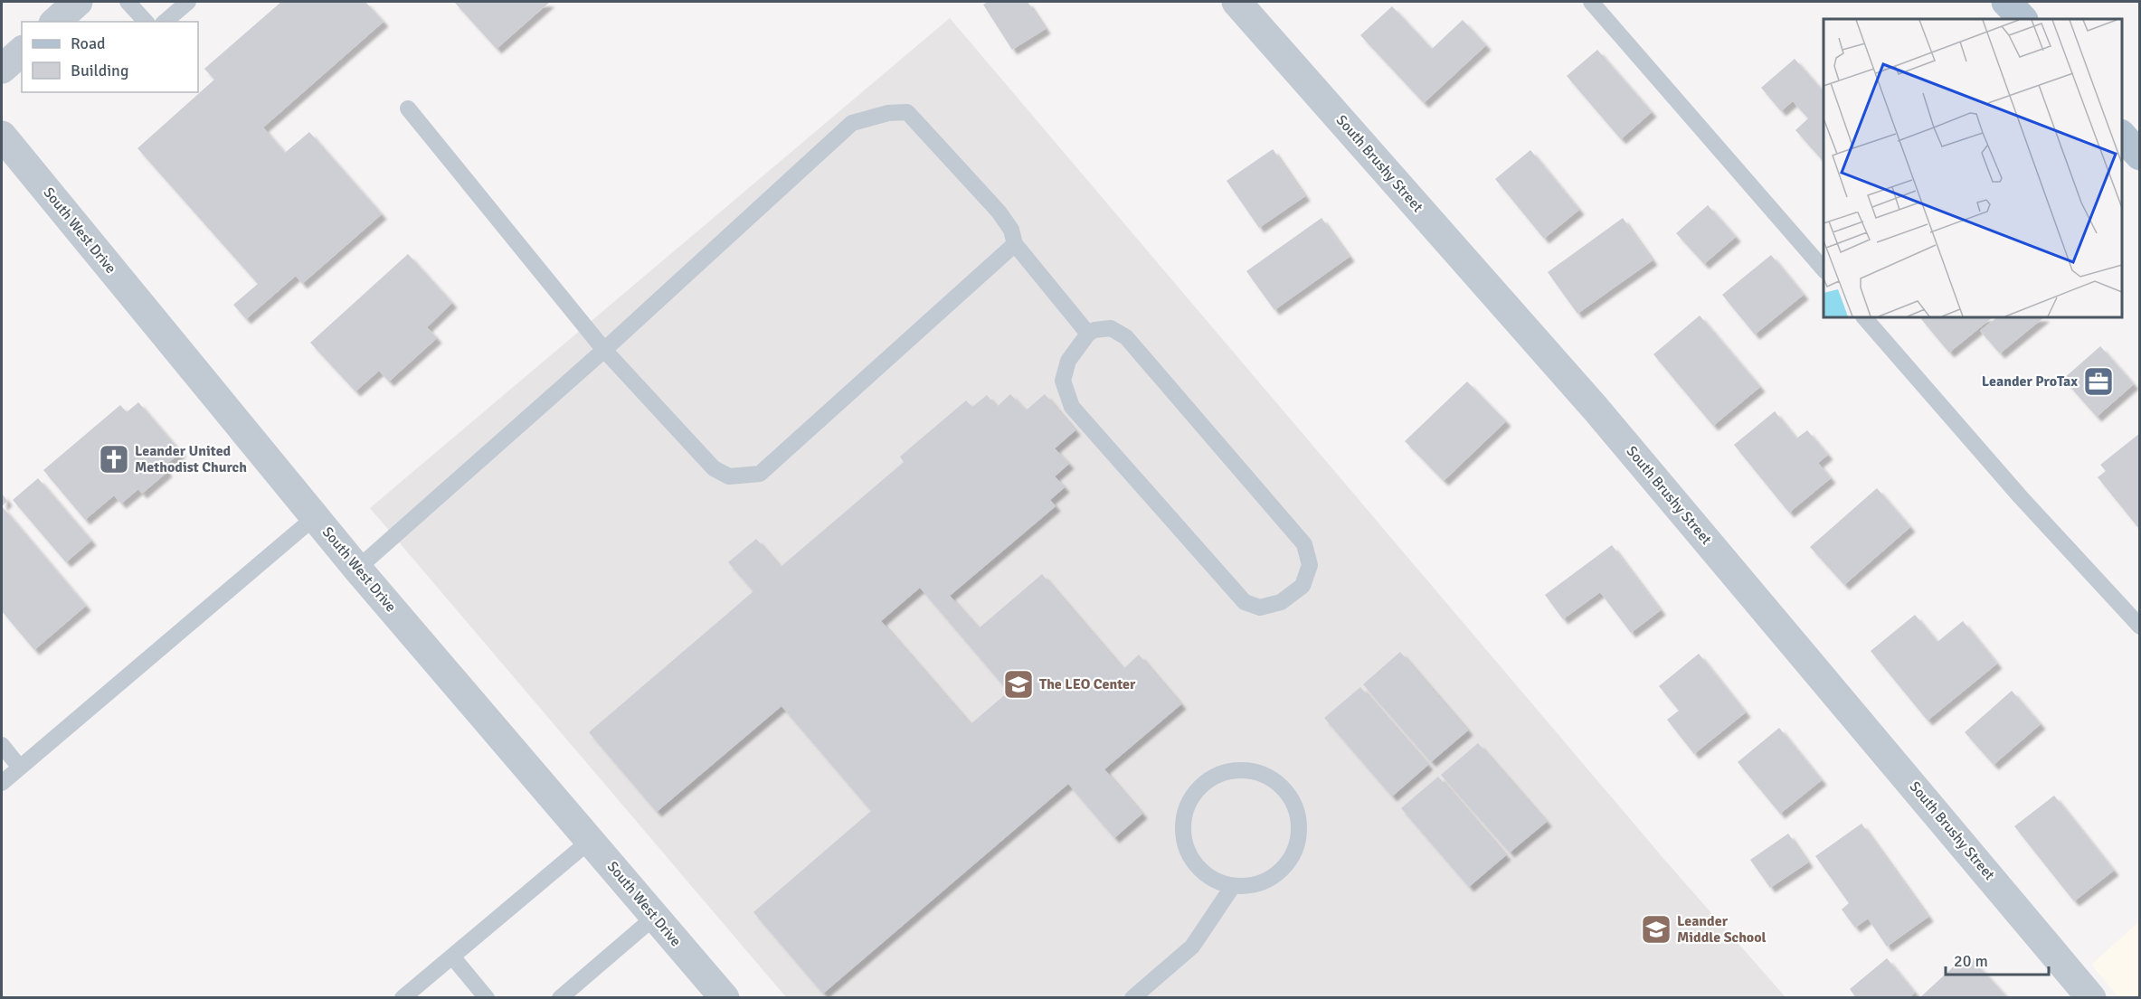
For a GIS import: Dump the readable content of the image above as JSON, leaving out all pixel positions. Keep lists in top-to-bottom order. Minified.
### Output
{"streets":{"street":["South Brushy Street","South West Drive"]},"places":{"office":["Leander ProTax"],"church":["Leander United Methodist Church"],"school or university":["The LEO Center","Leander Middle School"]},"legend":["Road","Building"],"scale_bar":"20 m"}
